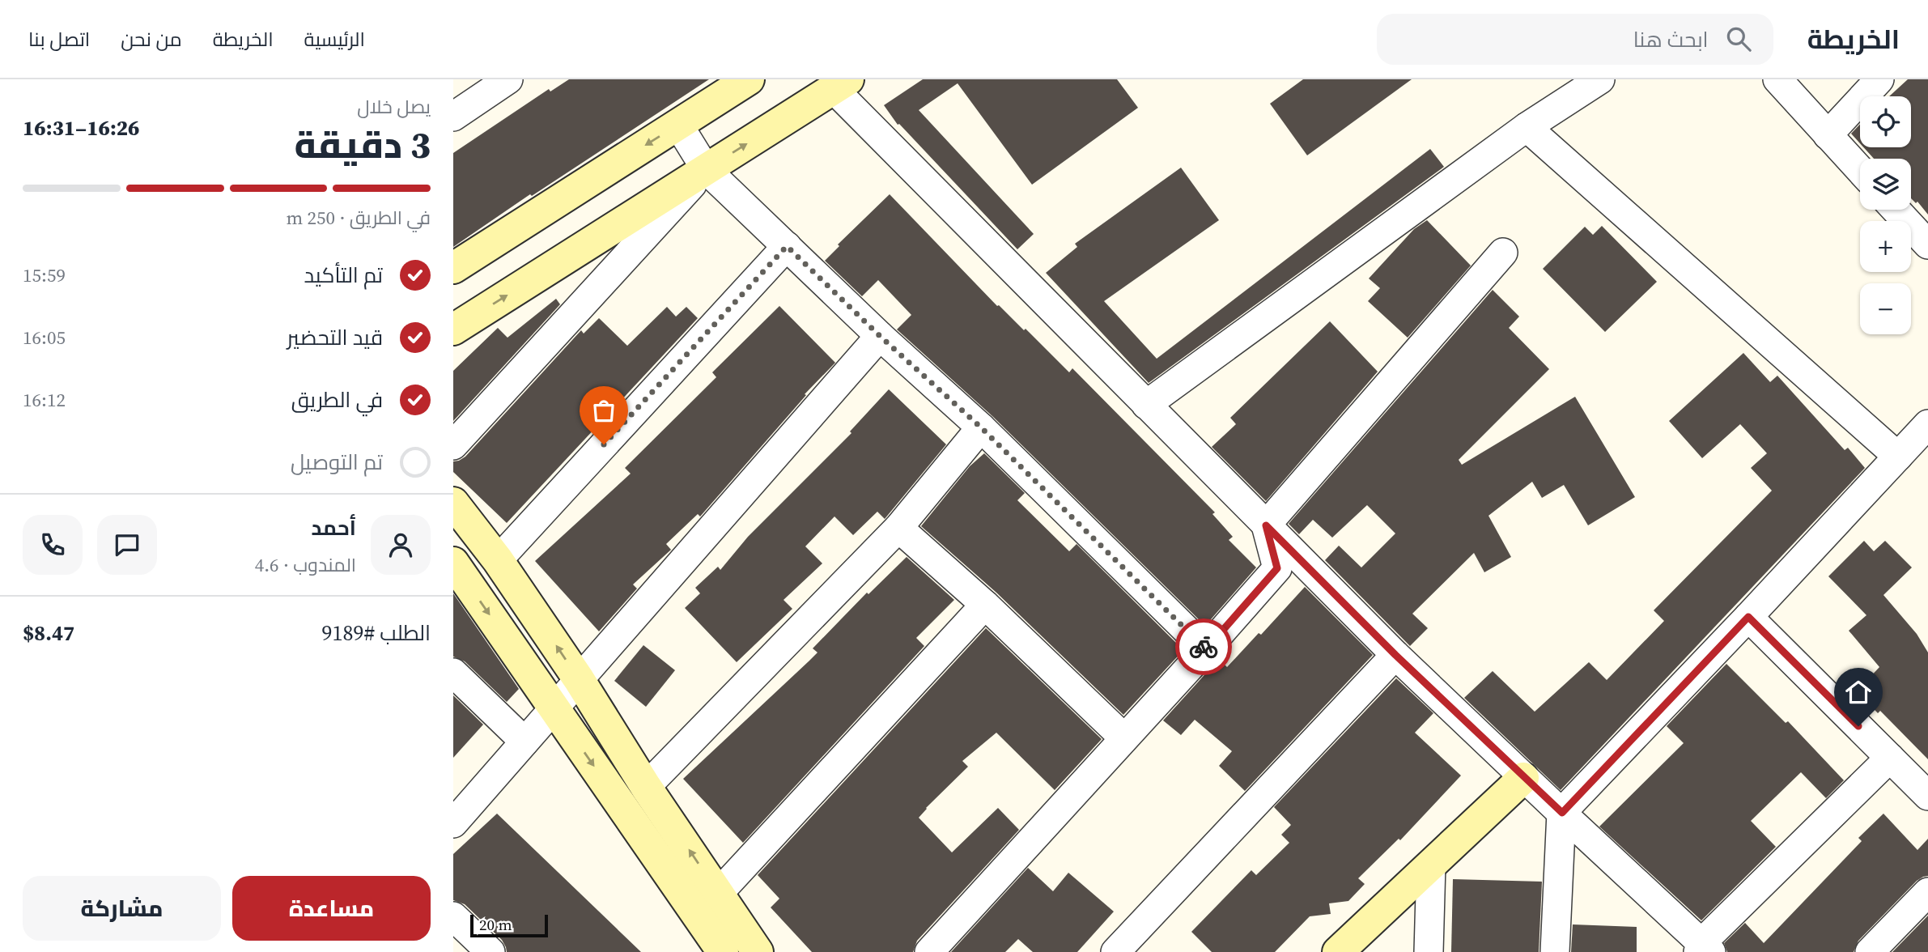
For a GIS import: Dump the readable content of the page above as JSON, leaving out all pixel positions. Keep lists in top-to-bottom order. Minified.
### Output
{"scale_bar":"20 m","page":{"header":"الخريطة","search":"ابحث هنا","nav":["الرئيسية","الخريطة","من نحن","اتصل بنا"],"heading":["3 دقيقة","يصل خلال","16:26–16:31"],"panel":["أحمد","المندوب · 4.6","الطلب #9189","$8.47"],"map_buttons":["+","−"],"bar":"في الطريق · 250 m","list":[["تم التأكيد","15:59"],["قيد التحضير","16:05"],["في الطريق","16:12"],"تم التوصيل"],"buttons":["مساعدة","مشاركة"],"scale":"20 m"}}
